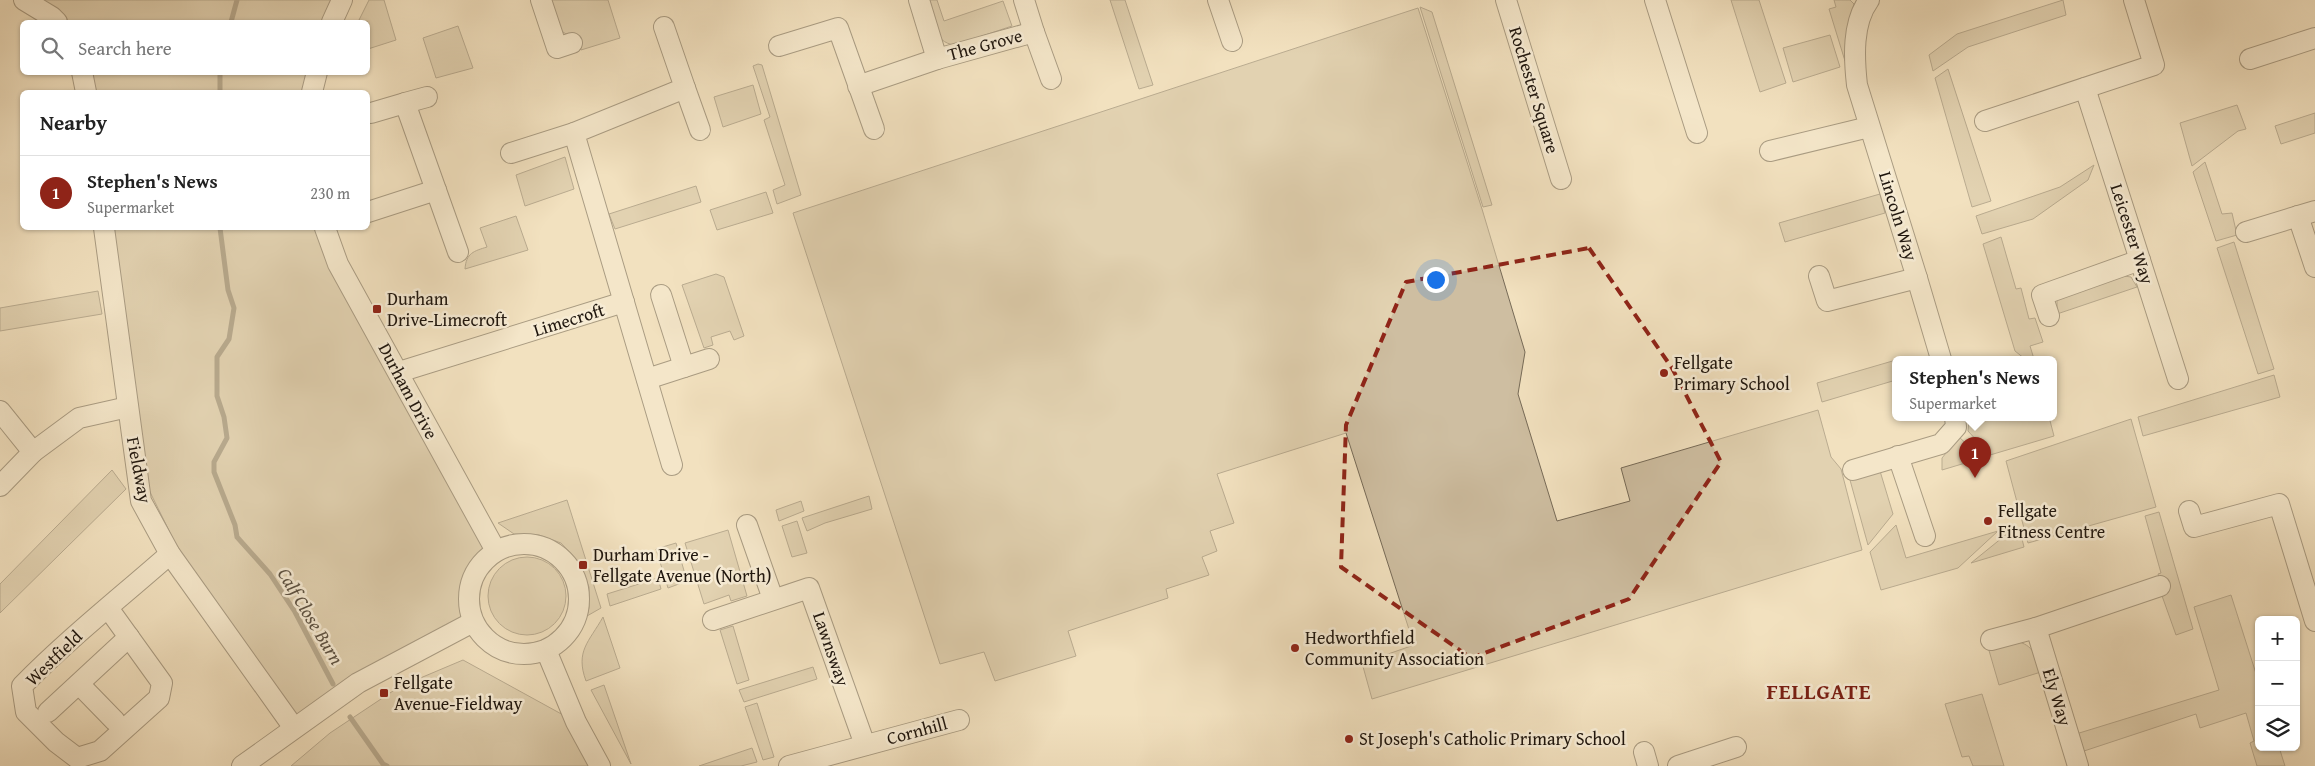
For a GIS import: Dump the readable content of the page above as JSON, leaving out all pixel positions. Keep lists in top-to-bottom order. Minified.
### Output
{"streets":{"street":["The Grove","Rochester Square","Lincoln Way","Leicester Way","Limecroft","Durham Drive","Fieldway","Lawnsway","Westfield","Ely Way","Cornhill"]},"crossings":[["Limecroft","Durham Drive"],["Fieldway","Westfield"],["Lawnsway","Cornhill"]],"districts":["FELLGATE"],"water":["Calf Close Burn"],"places":{"transit":["Durham Drive-Limecroft","Durham Drive - Fellgate Avenue (North)","Fellgate Avenue-Fieldway"],"other":["Fellgate Primary School","Fellgate Fitness Centre","Hedworthfield Community Association","St Joseph's Catholic Primary School"]},"page":{"search":"Search here","heading":"Nearby","list":[{"mark":"1","name":"Stephen's News","note":"Supermarket","value":"230 m"}],"popup":["Stephen's News","Supermarket"],"pins":"1","map_buttons":["+","−"]}}
